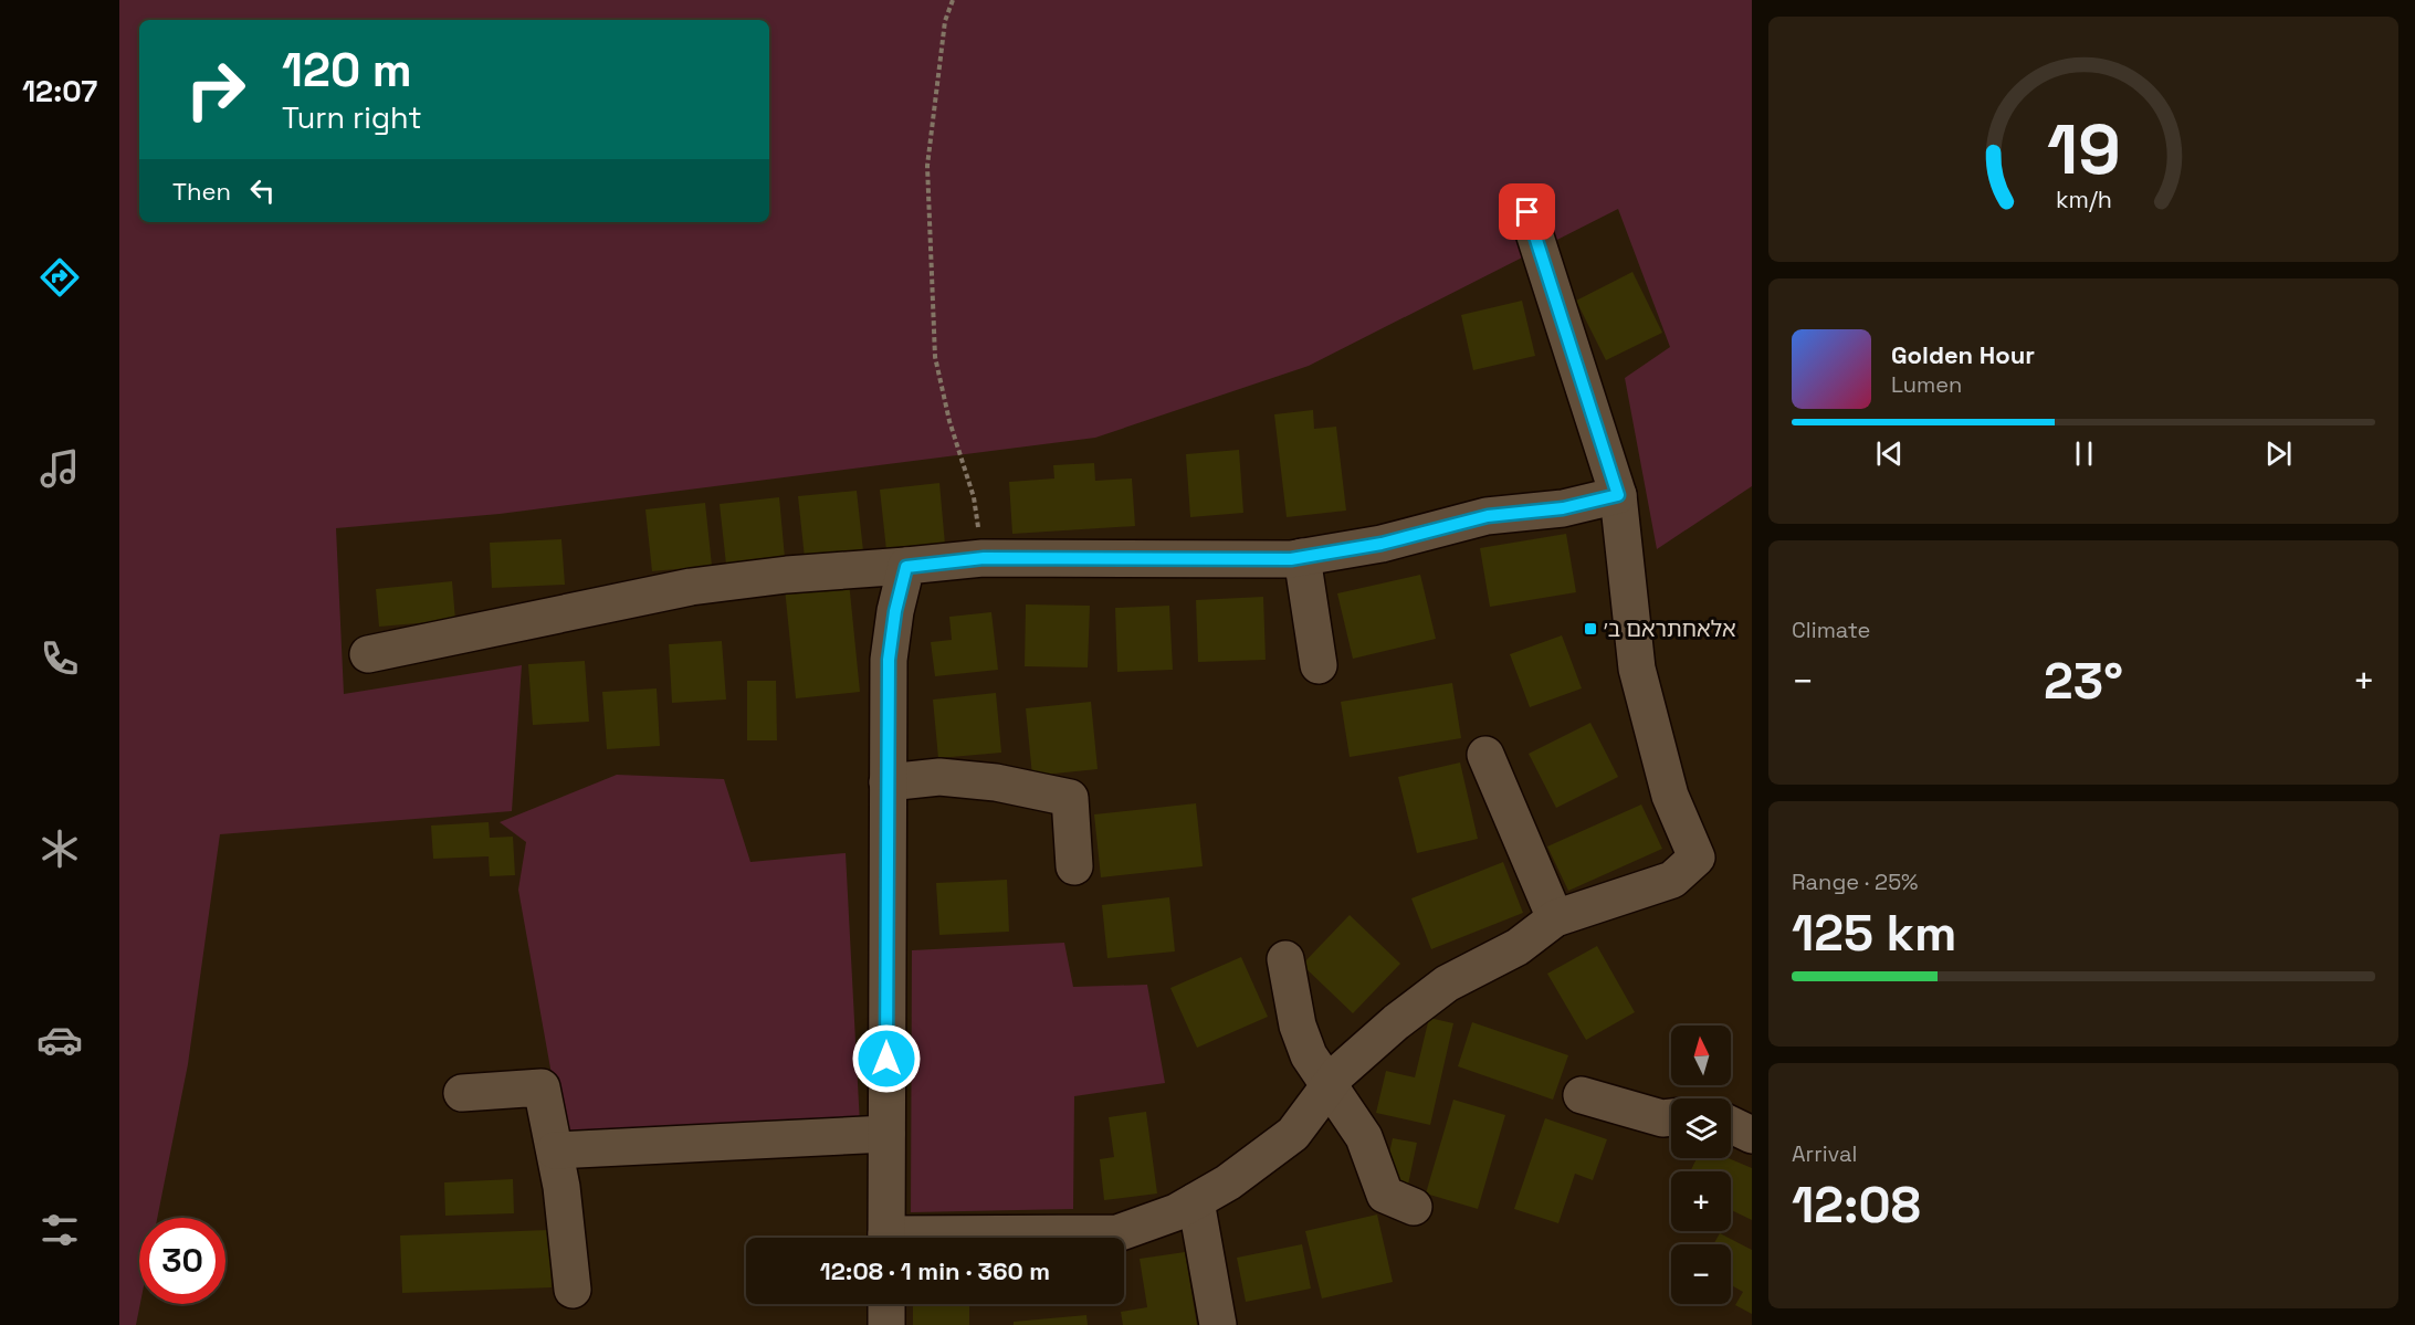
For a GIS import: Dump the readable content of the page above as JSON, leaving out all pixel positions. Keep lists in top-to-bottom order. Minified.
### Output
{"places":{"transit":["אלאחתראם ב׳"]},"north":"top","page":{"tabs":"12:07","turn":["120 m","Turn right"],"then":"Then","song":["Golden Hour","Lumen"],"tile":["Climate",["Range · 25%","125 km"],["Arrival","12:08"]],"heat":["−","23°","+"],"map_buttons":["+","−"],"limit":"30","trip":"12:08 · 1 min · 360 m","gauge":["19","km/h"]}}
